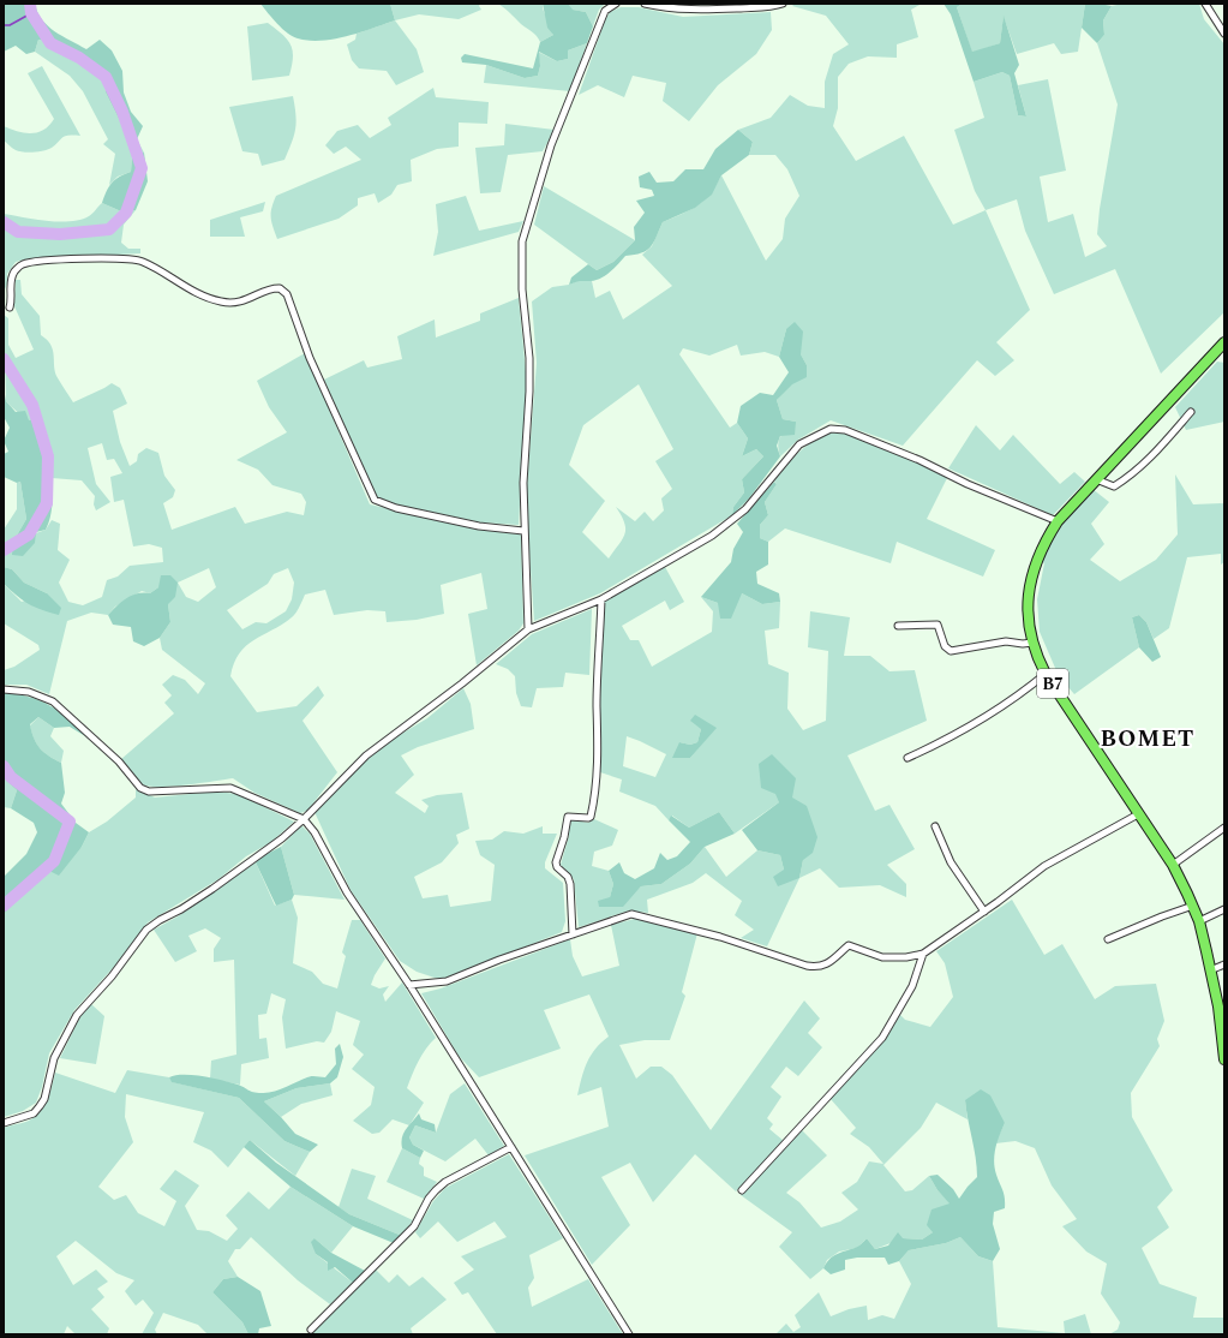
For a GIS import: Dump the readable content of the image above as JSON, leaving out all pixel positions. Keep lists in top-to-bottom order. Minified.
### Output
{"streets":{"highway":["B7"]},"districts":["BOMET"]}
